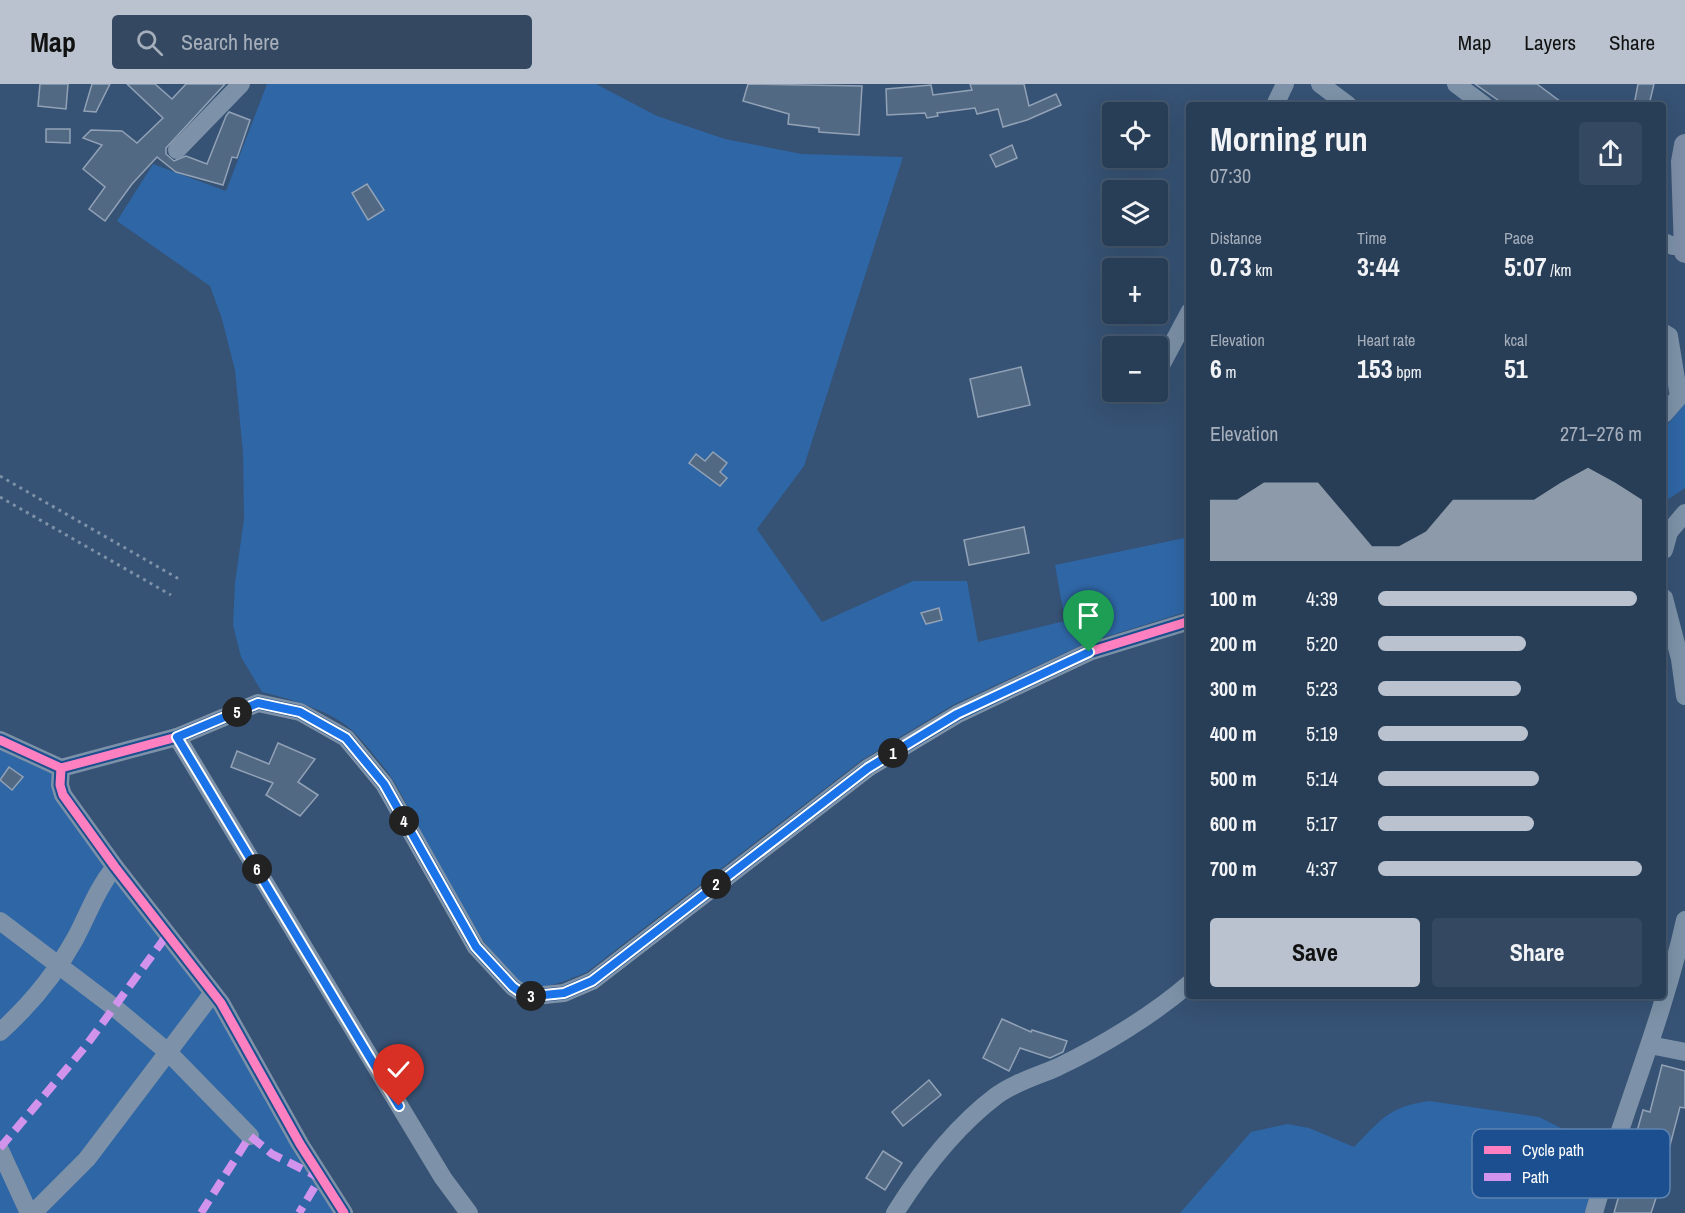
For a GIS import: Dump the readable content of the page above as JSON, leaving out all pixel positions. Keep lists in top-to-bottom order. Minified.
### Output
{"legend":["Cycle path","Path"],"page":{"header":"Map","search":"Search here","nav":["Map","Layers","Share"],"map_buttons":["+","−"],"heading":["Morning run","07:30"],"stats":[["Distance","0.73 km"],["Time","3:44"],["Pace","5:07 /km"],["Elevation","6 m"],["Heart rate","153 bpm"],["kcal","51"]],"chart":["Elevation","271–276 m"],"list":[{"name":"100 m","note":"4:39"},{"name":"200 m","note":"5:20"},{"name":"300 m","note":"5:23"},{"name":"400 m","note":"5:19"},{"name":"500 m","note":"5:14"},{"name":"600 m","note":"5:17"},{"name":"700 m","note":"4:37"}],"pins":["5","1","4","6","2","3"],"buttons":["Save","Share"]}}
